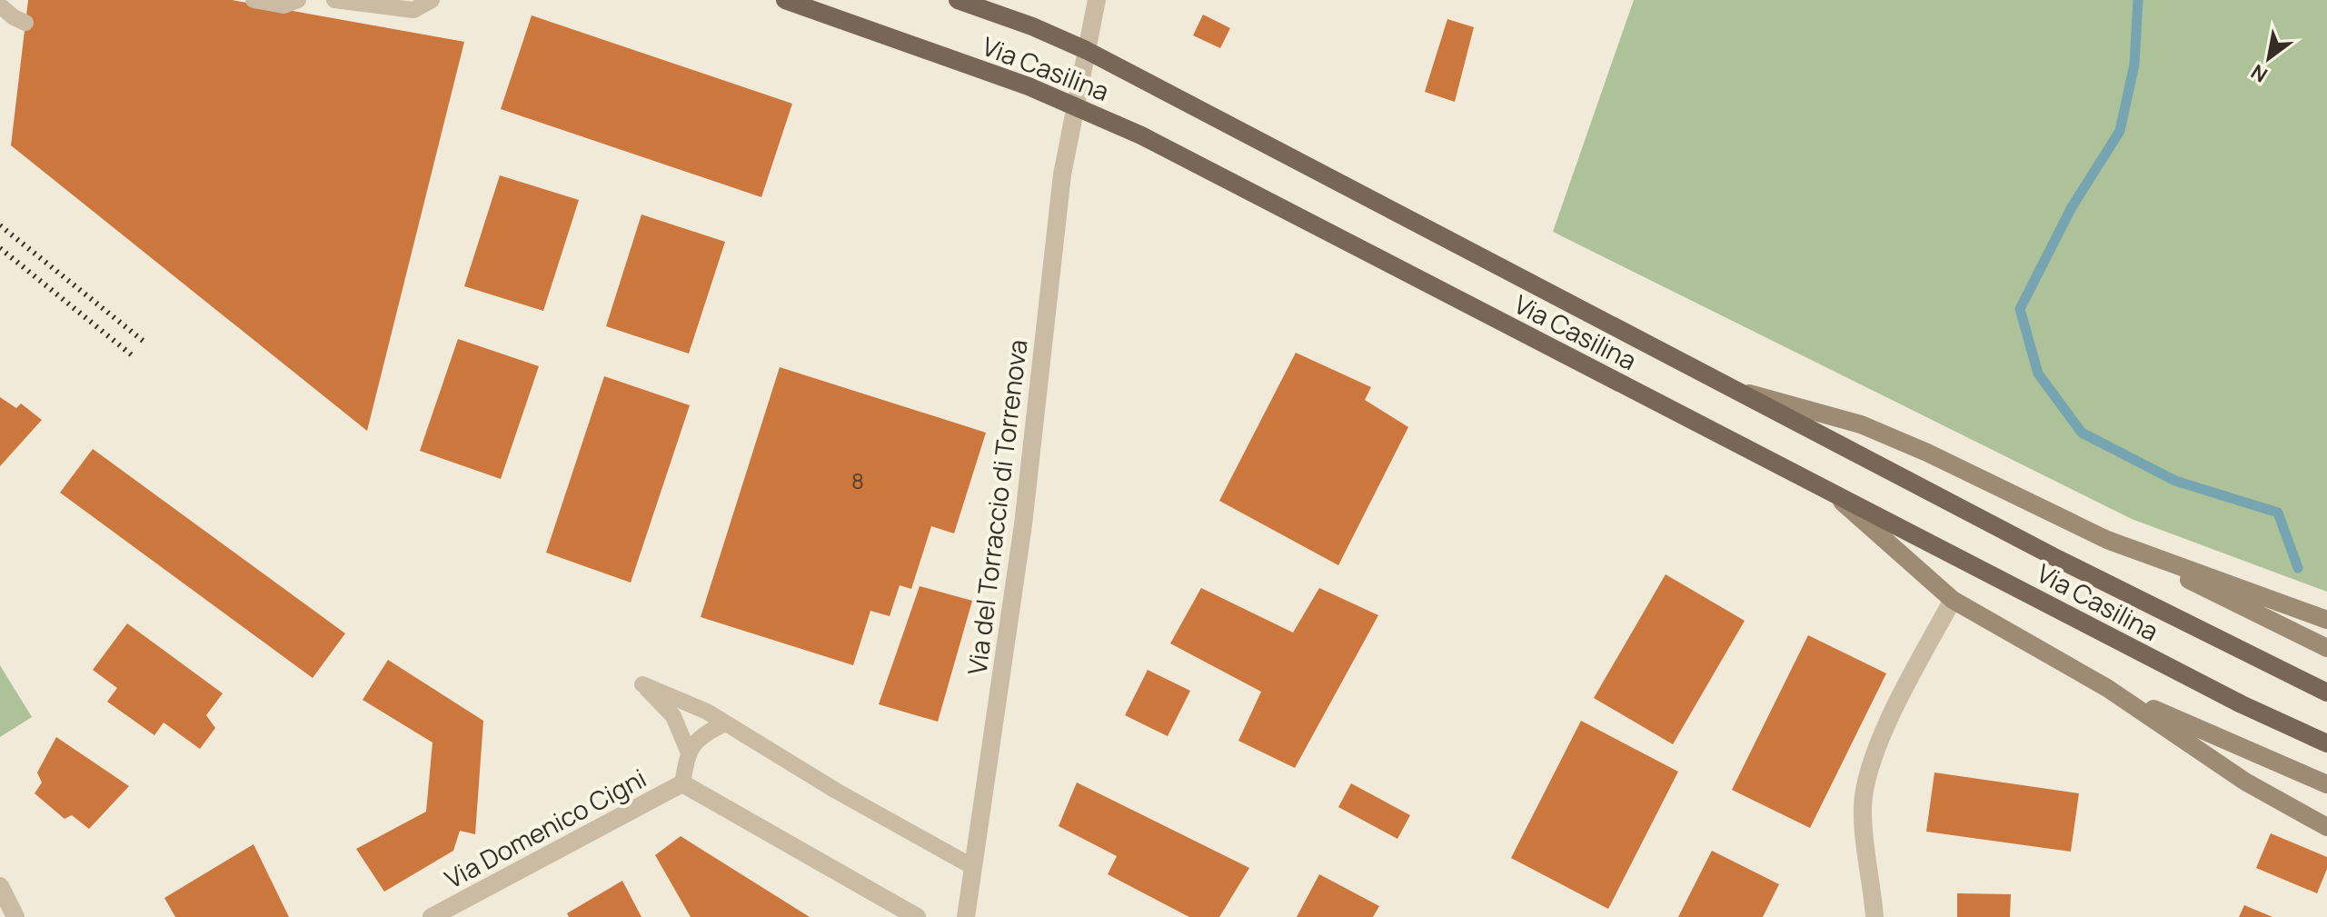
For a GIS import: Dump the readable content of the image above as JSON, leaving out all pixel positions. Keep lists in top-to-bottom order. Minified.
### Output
{"streets":{"main road":["Via Casilina"],"street":["Via del Torraccio di Torrenova","Via Domenico Cigni"]},"crossings":[["Via Casilina","Via del Torraccio di Torrenova"]],"house_numbers":["8"],"north":"bottom left"}
